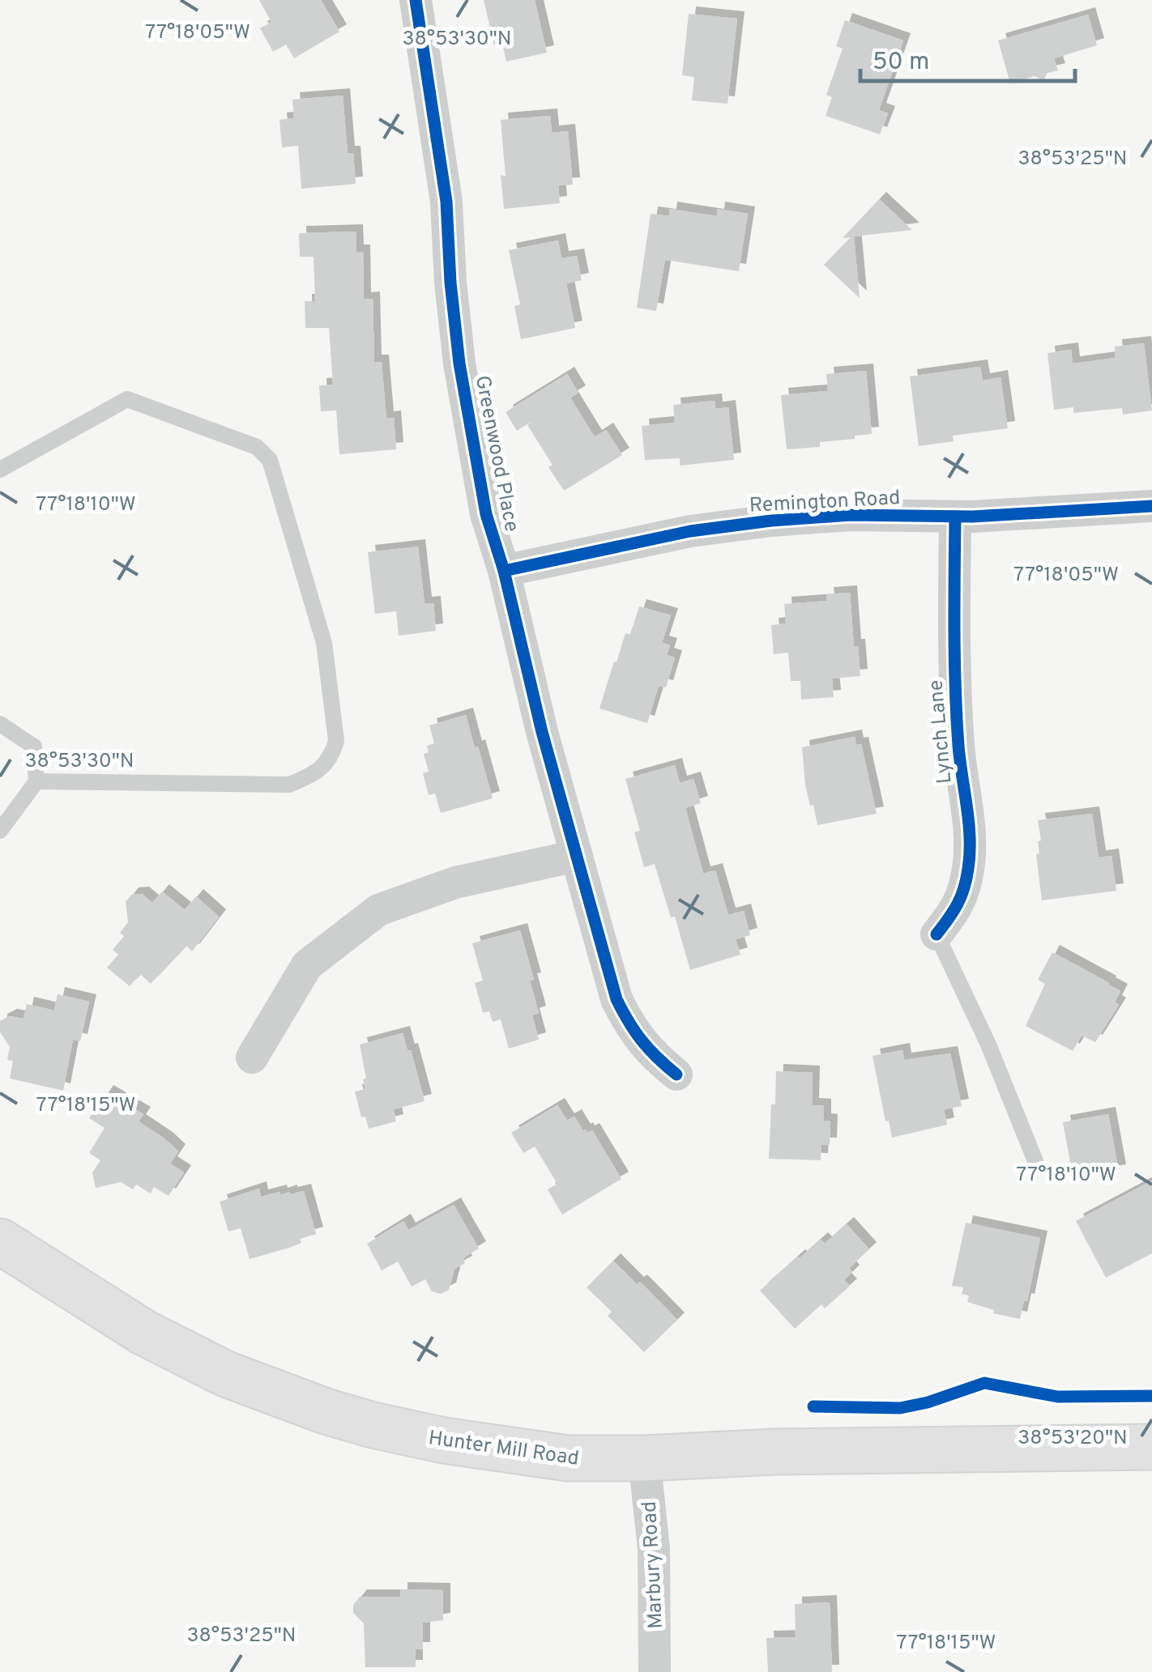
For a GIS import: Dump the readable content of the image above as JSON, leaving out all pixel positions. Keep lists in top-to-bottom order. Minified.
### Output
{"streets":{"main road":["Hunter Mill Road"],"street":["Greenwood Place","Remington Road","Lynch Lane","Marbury Road"]},"crossings":[["Greenwood Place","Remington Road"],["Remington Road","Lynch Lane"],["Hunter Mill Road","Marbury Road"]],"scale_bar":"50 m","coordinates":["77°18'05\"W","38°53'30\"N","38°53'25\"N","77°18'10\"W","77°18'15\"W","38°53'20\"N"]}
